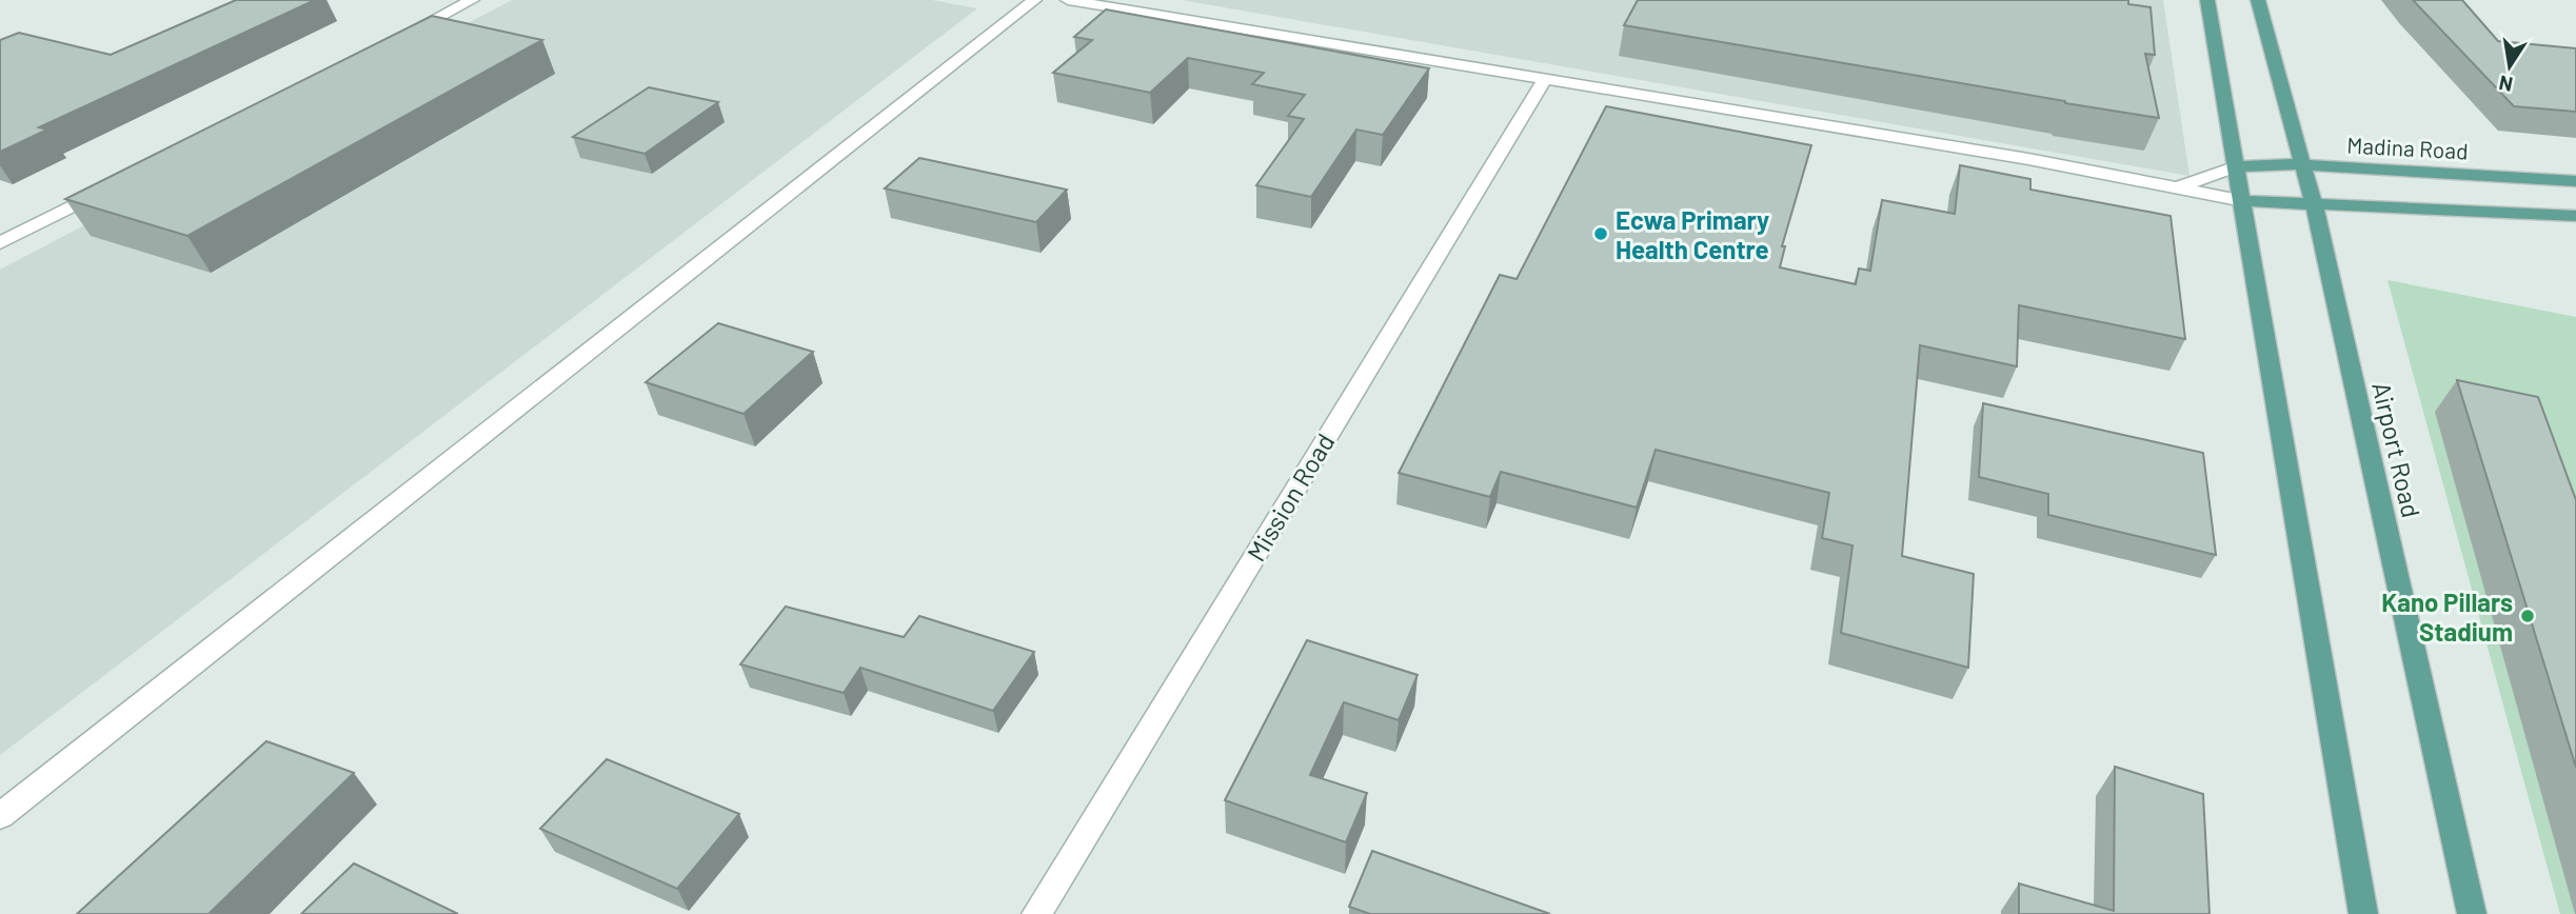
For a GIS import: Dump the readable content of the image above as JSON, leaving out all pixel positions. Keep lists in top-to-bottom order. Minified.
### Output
{"streets":{"main road":["Madina Road","Airport Road"],"lane":["Mission Road"]},"crossings":[["Madina Road","Airport Road"]],"places":["Ecwa Primary Health Centre","Kano Pillars Stadium"],"north":"bottom"}
